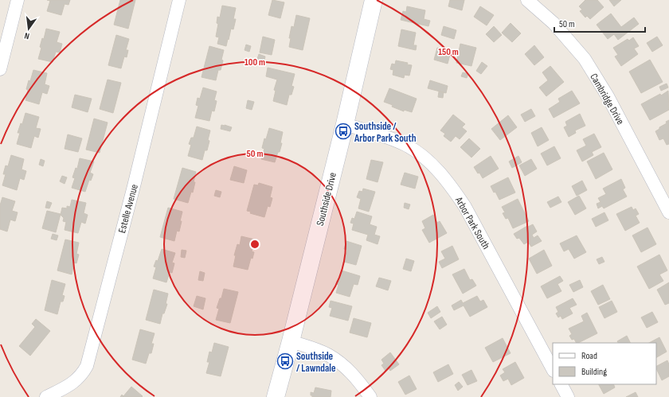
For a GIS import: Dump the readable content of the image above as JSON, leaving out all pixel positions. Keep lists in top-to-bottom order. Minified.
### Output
{"streets":{"main road":["Southside Drive"],"street":["Cambridge Drive","Estelle Avenue","Arbor Park South"]},"crossings":[["Southside Drive","Arbor Park South"]],"places":{"bus stop":["Southside / Arbor Park South","Southside / Lawndale"]},"legend":["Road","Building"],"scale_bar":"50 m","north":"bottom","rings":["150 m","100 m","50 m"]}
